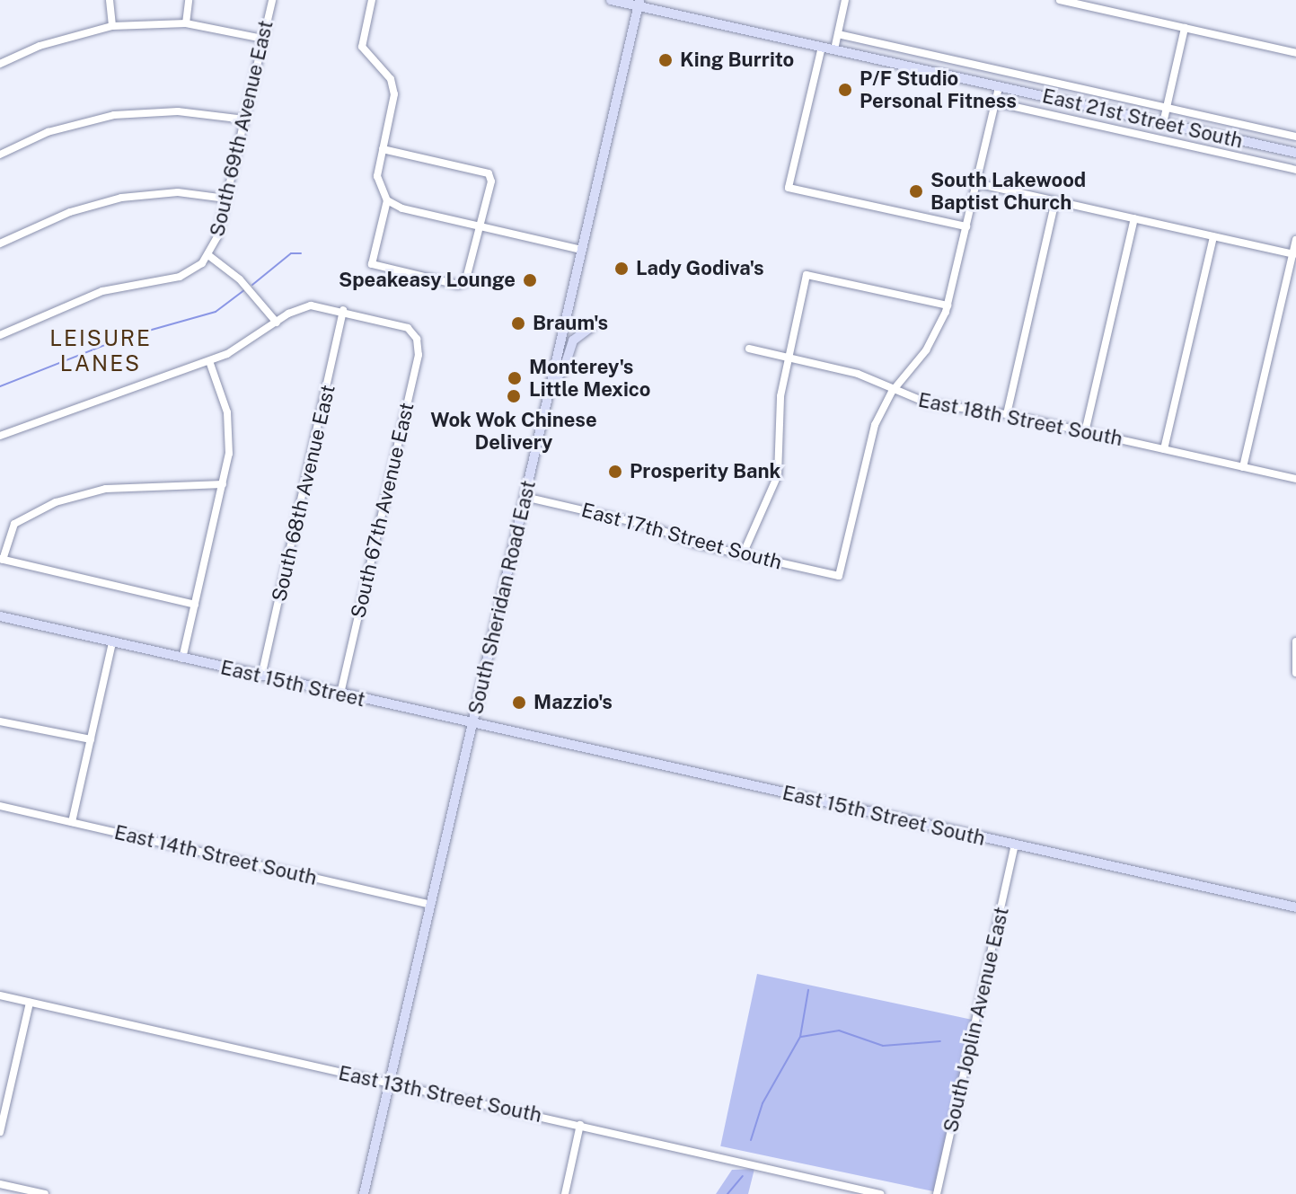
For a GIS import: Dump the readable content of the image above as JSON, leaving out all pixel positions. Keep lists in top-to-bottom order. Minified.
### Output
{"streets":{"main road":["East 21st Street South","South Sheridan Road East","East 15th Street","East 15th Street South"],"street":["South 69th Avenue East","East 18th Street South","South 68th Avenue East","South 67th Avenue East","East 17th Street South","East 14th Street South","South Joplin Avenue East","East 13th Street South"]},"crossings":[["East 21st Street South","South Sheridan Road East"],["East 18th Street South","East 17th Street South"],["South 68th Avenue East","South 67th Avenue East"],["South 68th Avenue East","East 15th Street"],["South 67th Avenue East","East 15th Street"],["East 17th Street South","South Sheridan Road East"],["South Sheridan Road East","East 15th Street"],["South Sheridan Road East","East 15th Street South"],["South Sheridan Road East","East 14th Street South"],["South Sheridan Road East","East 13th Street South"],["East 15th Street","East 15th Street South"],["East 15th Street South","South Joplin Avenue East"]],"districts":["LEISURE LANES"],"places":["King Burrito","P/F Studio Personal Fitness","South Lakewood Baptist Church","Lady Godiva's","Speakeasy Lounge","Braum's","Monterey's Little Mexico","Wok Wok Chinese Delivery","Prosperity Bank","Mazzio's"]}
